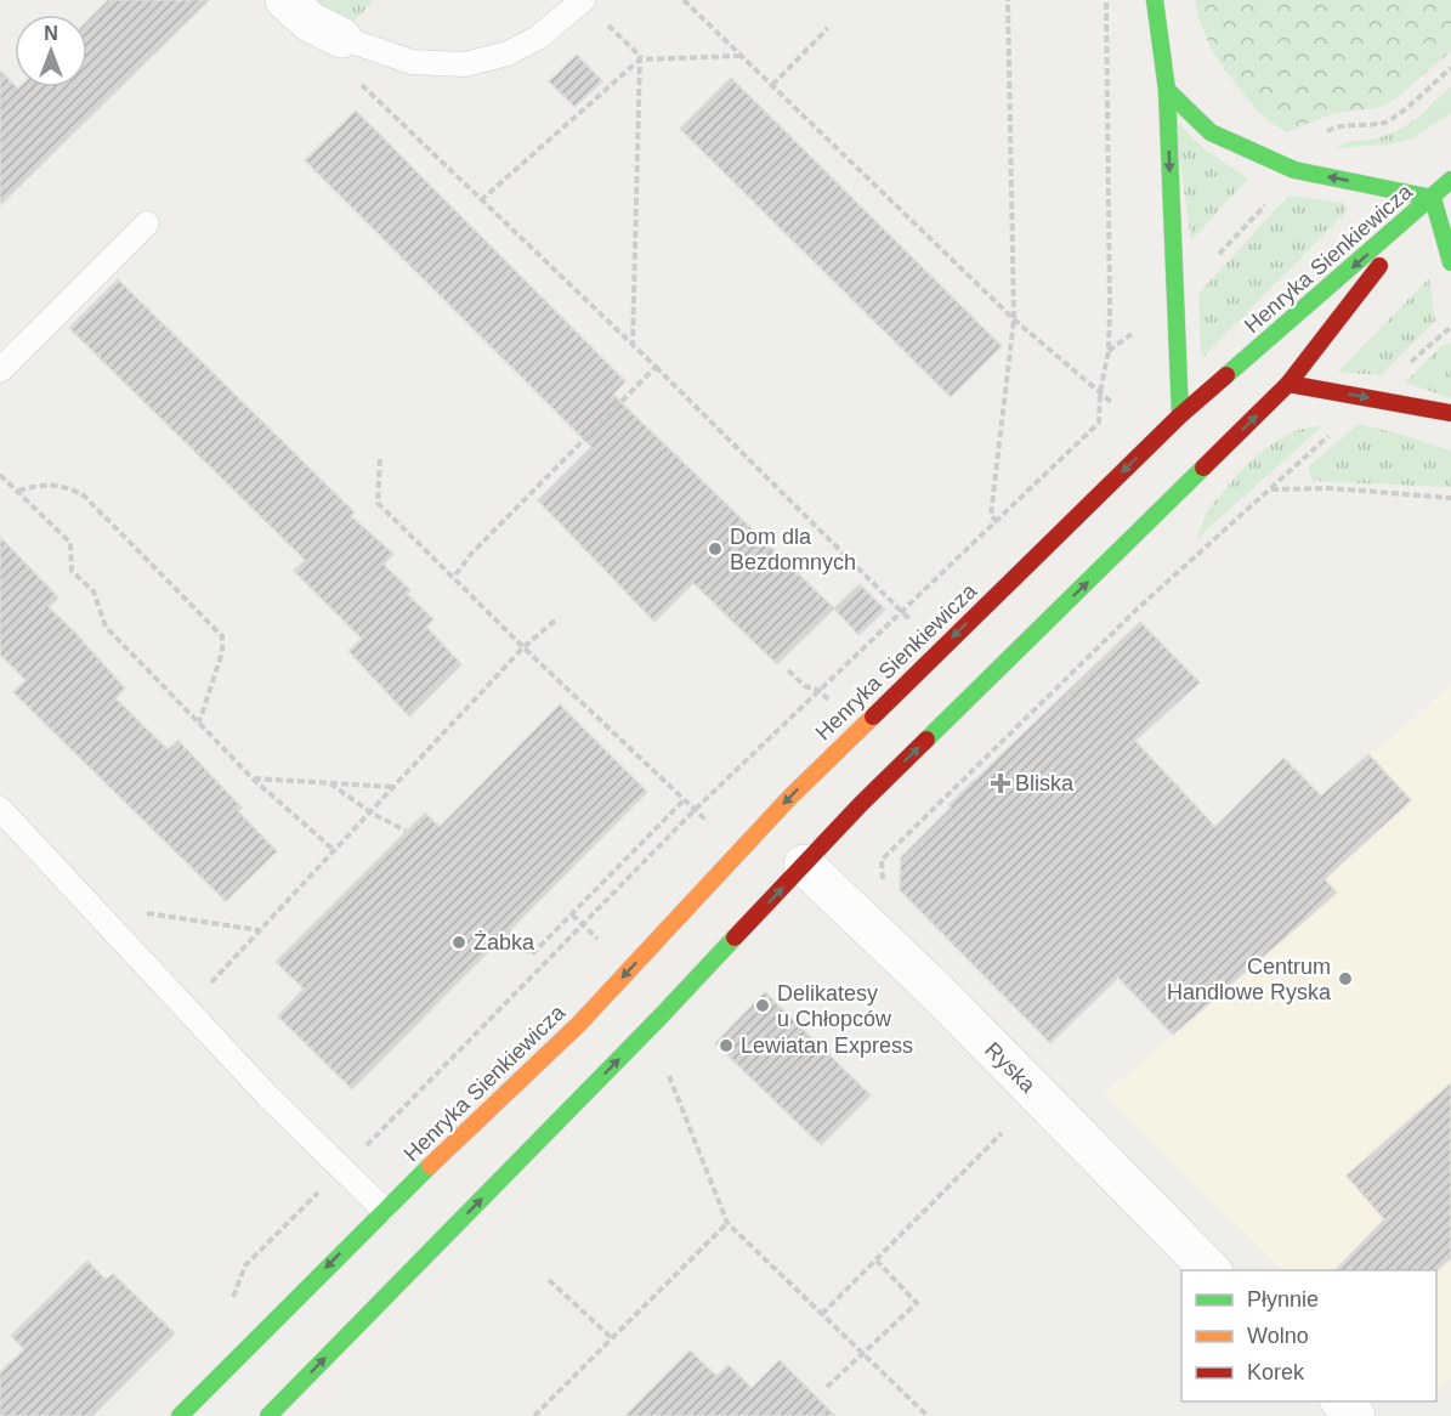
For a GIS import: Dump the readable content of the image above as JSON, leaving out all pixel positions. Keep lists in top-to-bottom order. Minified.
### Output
{"streets":{"main road":["Henryka Sienkiewicza"],"street":["Ryska"]},"crossings":[["Henryka Sienkiewicza","Ryska"]],"places":{"other":["Dom dla Bezdomnych","Żabka","Centrum Handlowe Ryska","Delikatesy u Chłopców","Lewiatan Express"],"health":["Bliska"]},"legend":["Płynnie","Wolno","Korek"],"north":"top"}
